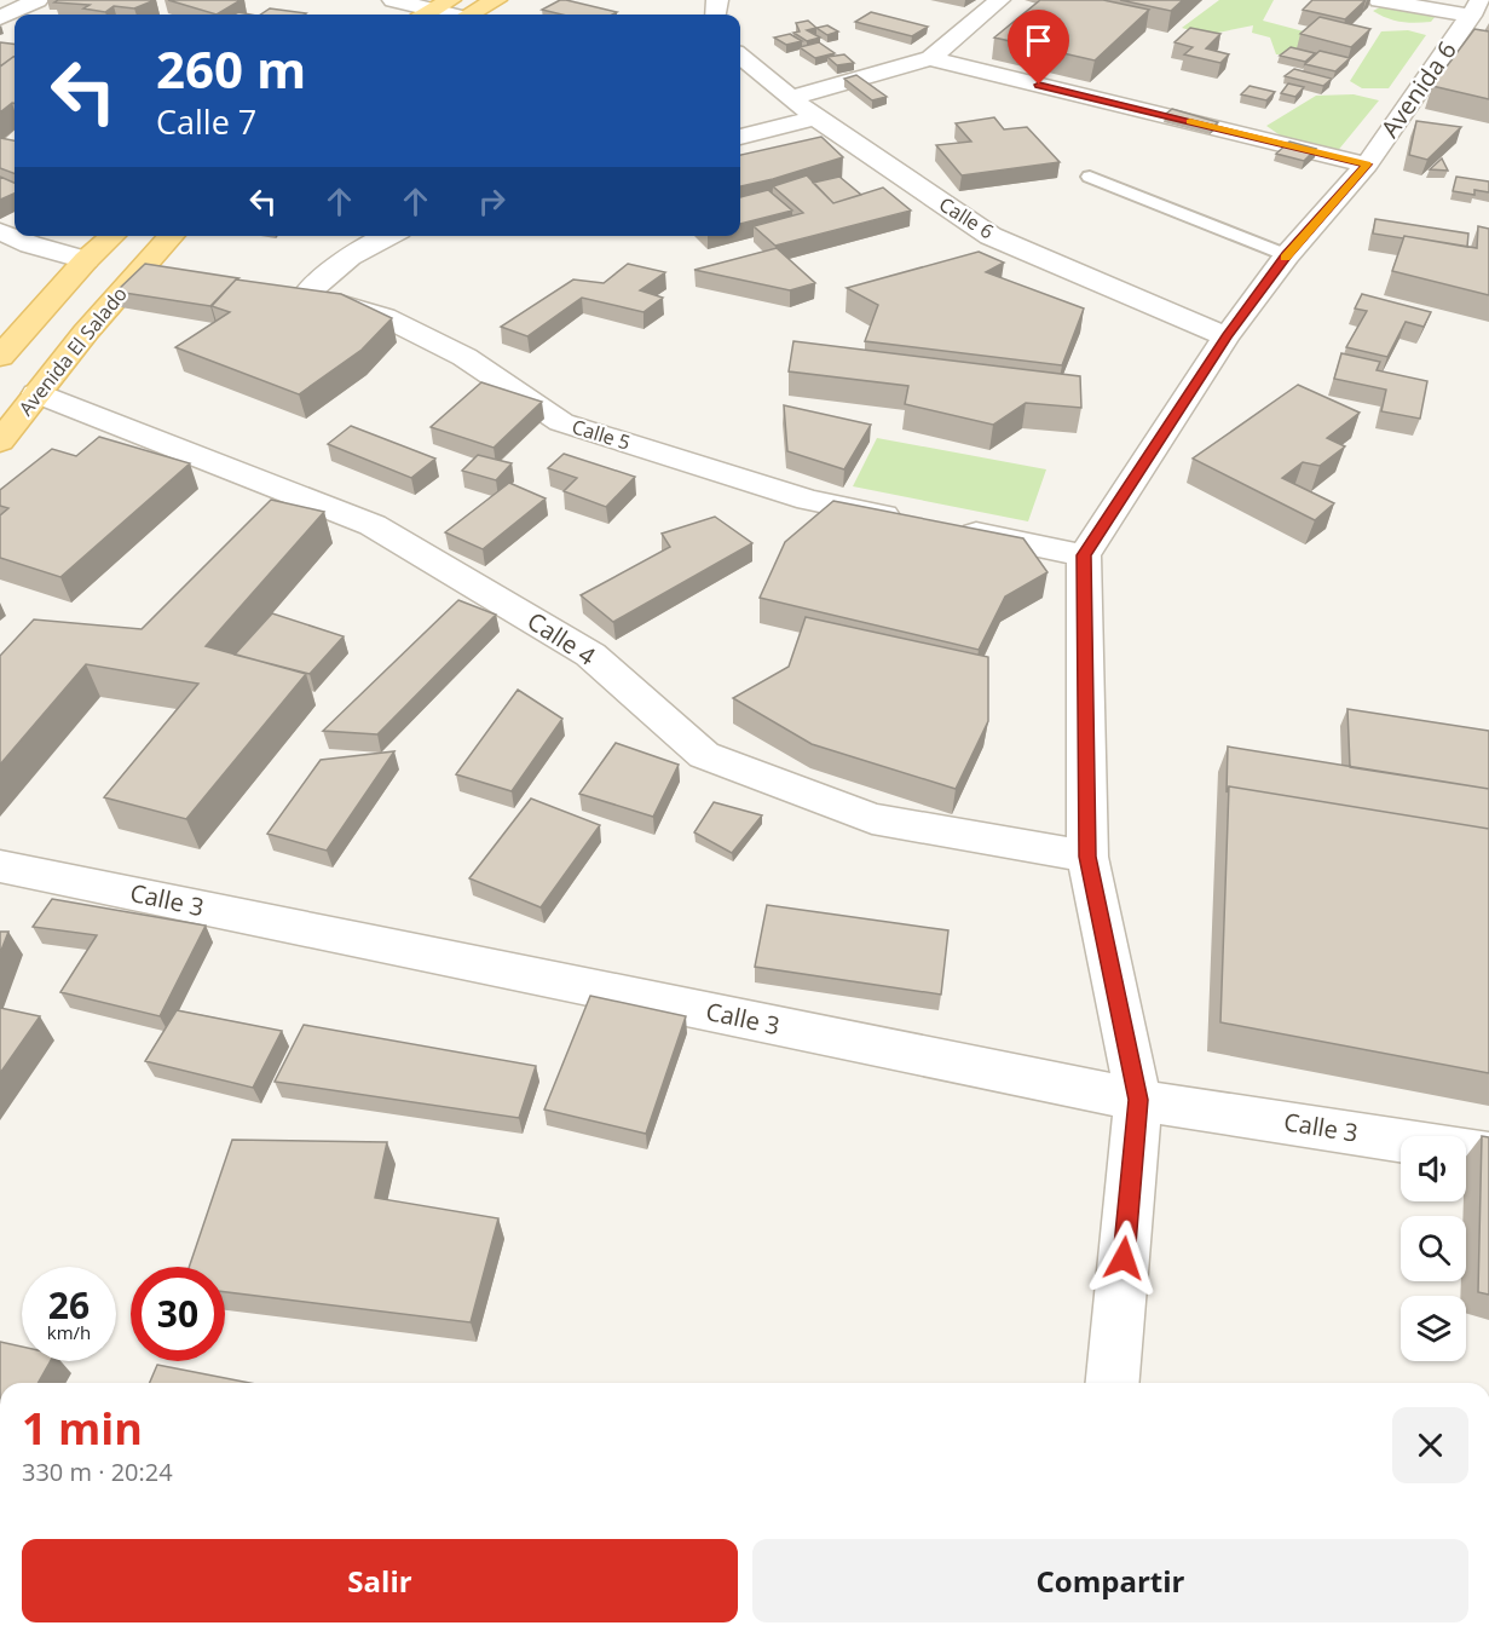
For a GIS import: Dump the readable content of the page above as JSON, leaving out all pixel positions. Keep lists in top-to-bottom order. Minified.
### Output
{"streets":{"main road":["Avenida El Salado"],"street":["Avenida 6","Calle 6","Calle 5","Calle 4","Calle 3"]},"crossings":[["Avenida 6","Calle 6"],["Avenida El Salado","Calle 4"]],"page":{"turn":["260 m","Calle 7"],"speed":"26 km/h","limit":"30","heading":["1 min","330 m · 20:24"],"buttons":["Salir","Compartir"]}}
